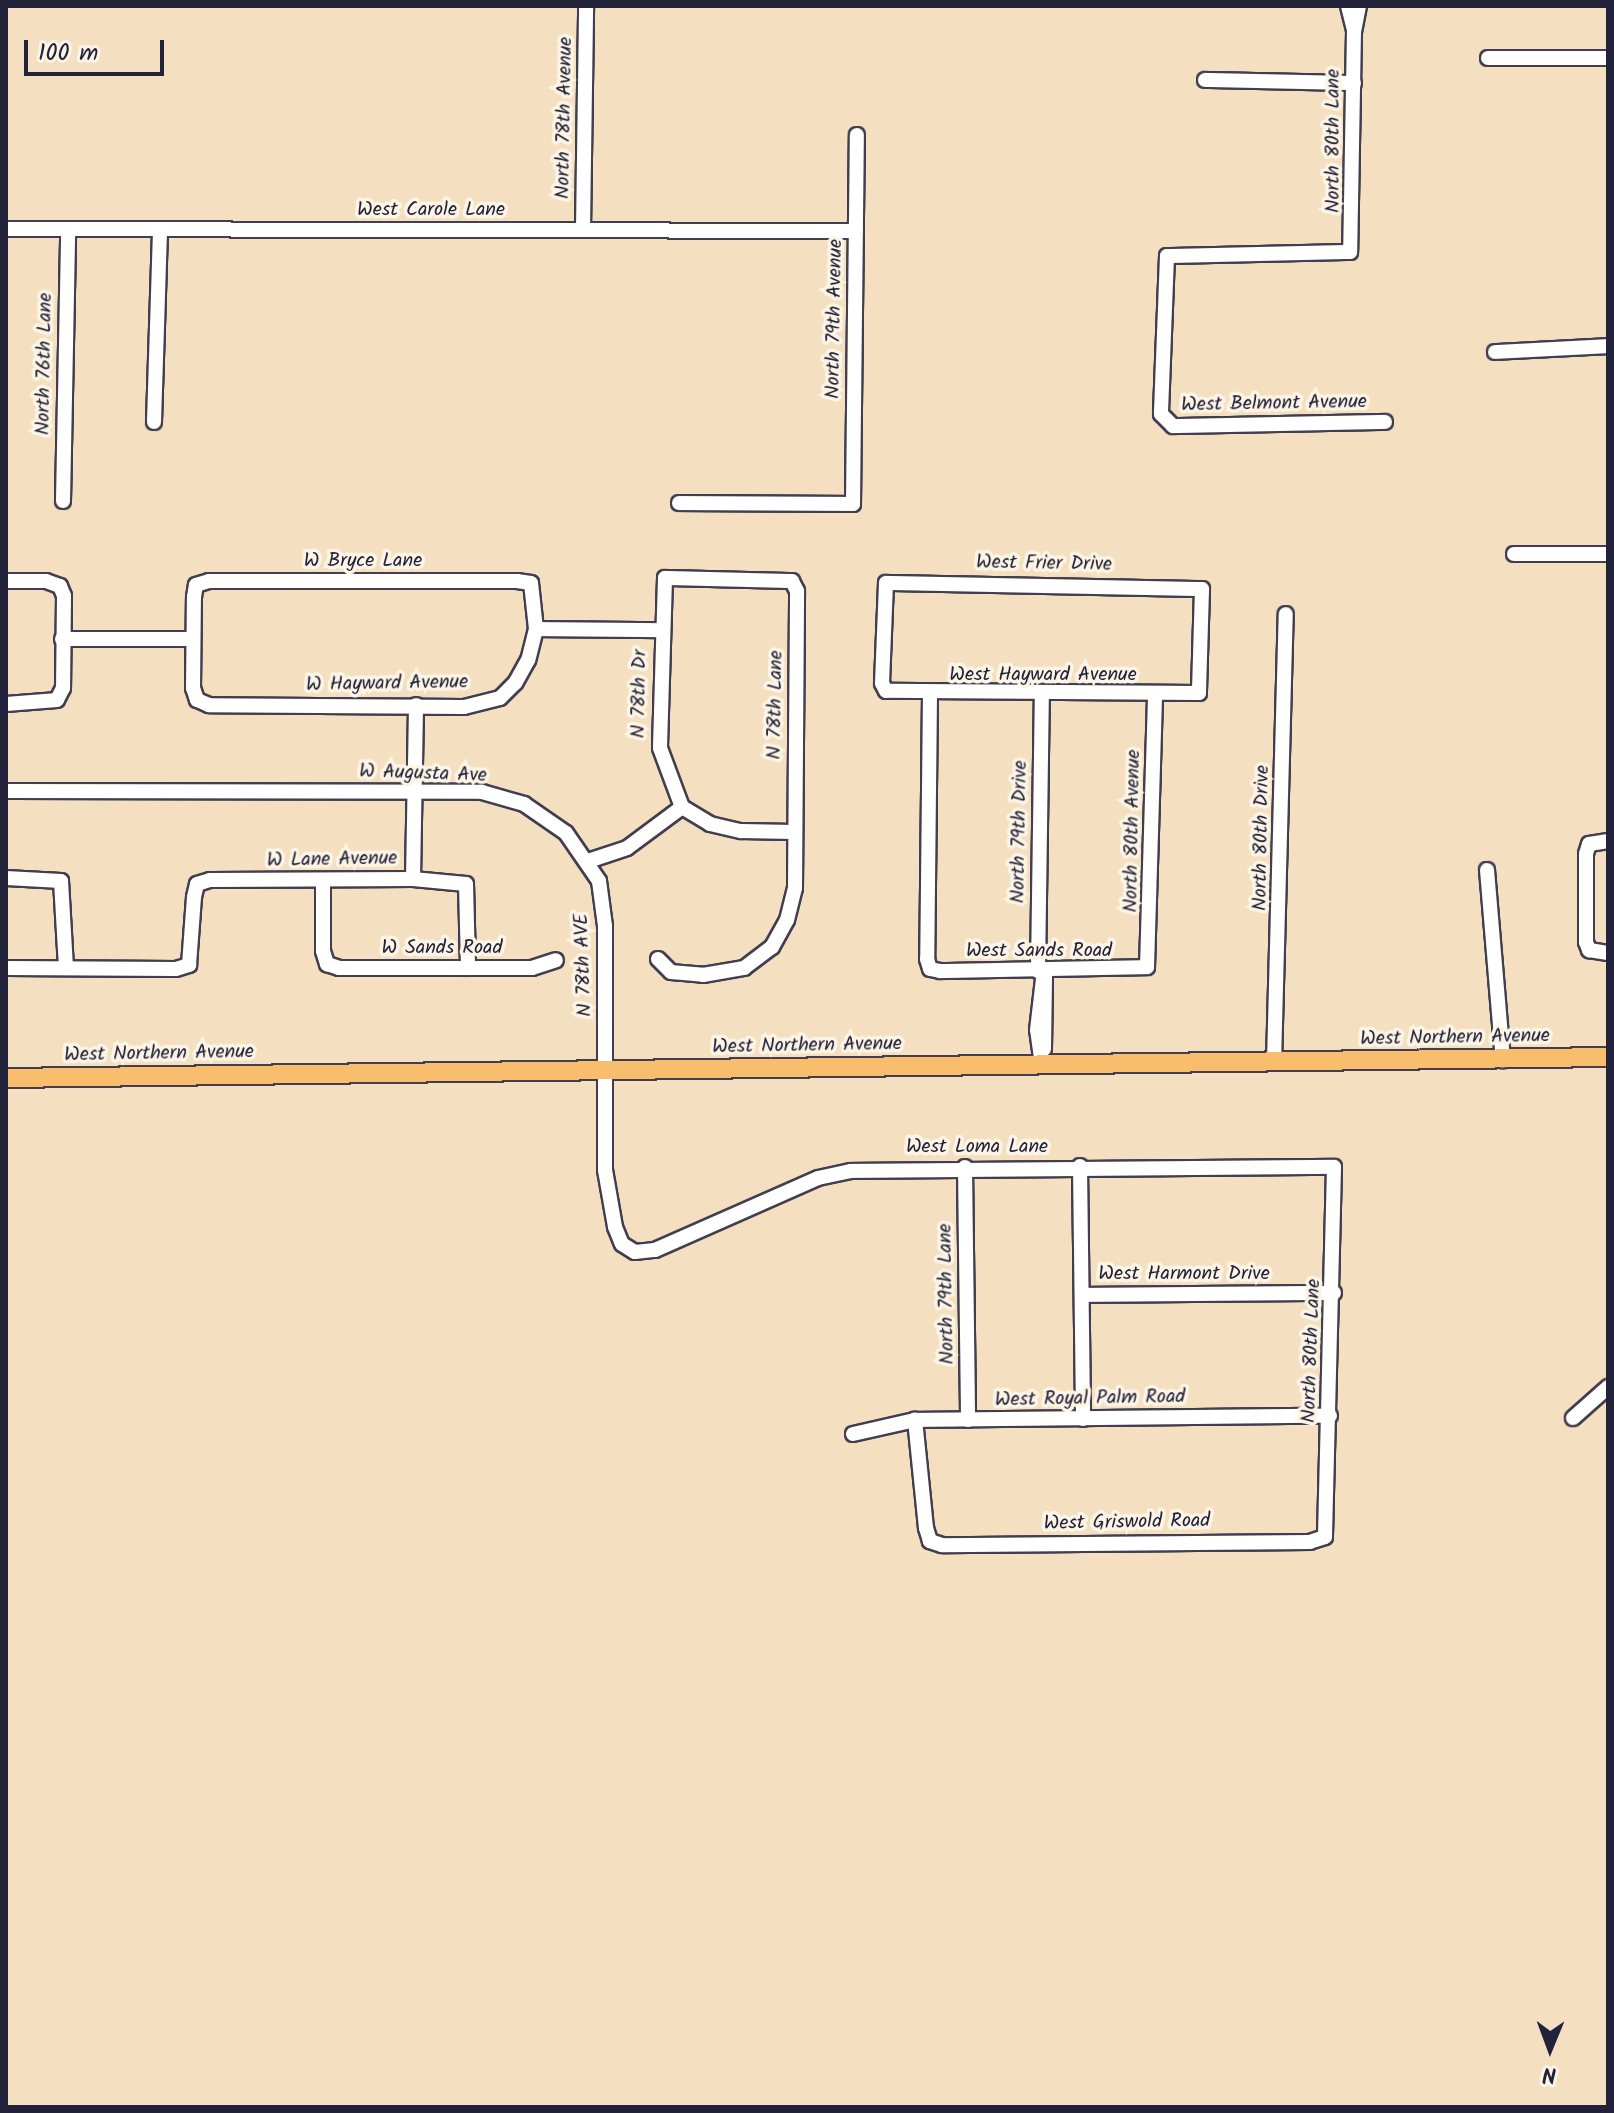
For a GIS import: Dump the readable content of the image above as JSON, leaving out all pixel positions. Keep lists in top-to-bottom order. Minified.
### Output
{"streets":{"main road":["West Northern Avenue"],"street":["North 78th Avenue","North 80th Lane","West Carole Lane","North 79th Avenue","North 76th Lane","West Belmont Avenue","W Bryce Lane","West Frier Drive","West Hayward Avenue","W Hayward Avenue","N 78th Dr","N 78th Lane","W Augusta Ave","North 80th Avenue","North 79th Drive","North 80th Drive","W Lane Avenue","W Sands Road","West Sands Road","N 78th AVE","West Loma Lane","West Harmont Drive","North 79th Lane","West Royal Palm Road","West Griswold Road"]},"crossings":[["North 78th Avenue","West Carole Lane"],["North 80th Lane","West Belmont Avenue"],["North 80th Lane","West Loma Lane"],["North 80th Lane","West Harmont Drive"],["North 80th Lane","West Royal Palm Road"],["North 80th Lane","West Griswold Road"],["West Carole Lane","North 79th Avenue"],["West Carole Lane","North 76th Lane"],["W Bryce Lane","W Hayward Avenue"],["West Frier Drive","West Hayward Avenue"],["West Hayward Avenue","North 80th Avenue"],["West Hayward Avenue","North 79th Drive"],["West Hayward Avenue","West Sands Road"],["N 78th Dr","N 78th Lane"],["W Augusta Ave","N 78th AVE"],["North 80th Avenue","West Sands Road"],["North 79th Drive","West Sands Road"],["North 79th Drive","West Northern Avenue"],["North 80th Drive","West Northern Avenue"],["W Lane Avenue","W Sands Road"],["N 78th AVE","West Northern Avenue"],["N 78th AVE","West Loma Lane"],["West Northern Avenue","West Loma Lane"],["West Loma Lane","North 79th Lane"],["North 79th Lane","West Royal Palm Road"],["West Royal Palm Road","West Griswold Road"]],"scale_bar":"100 m","north":"bottom"}
